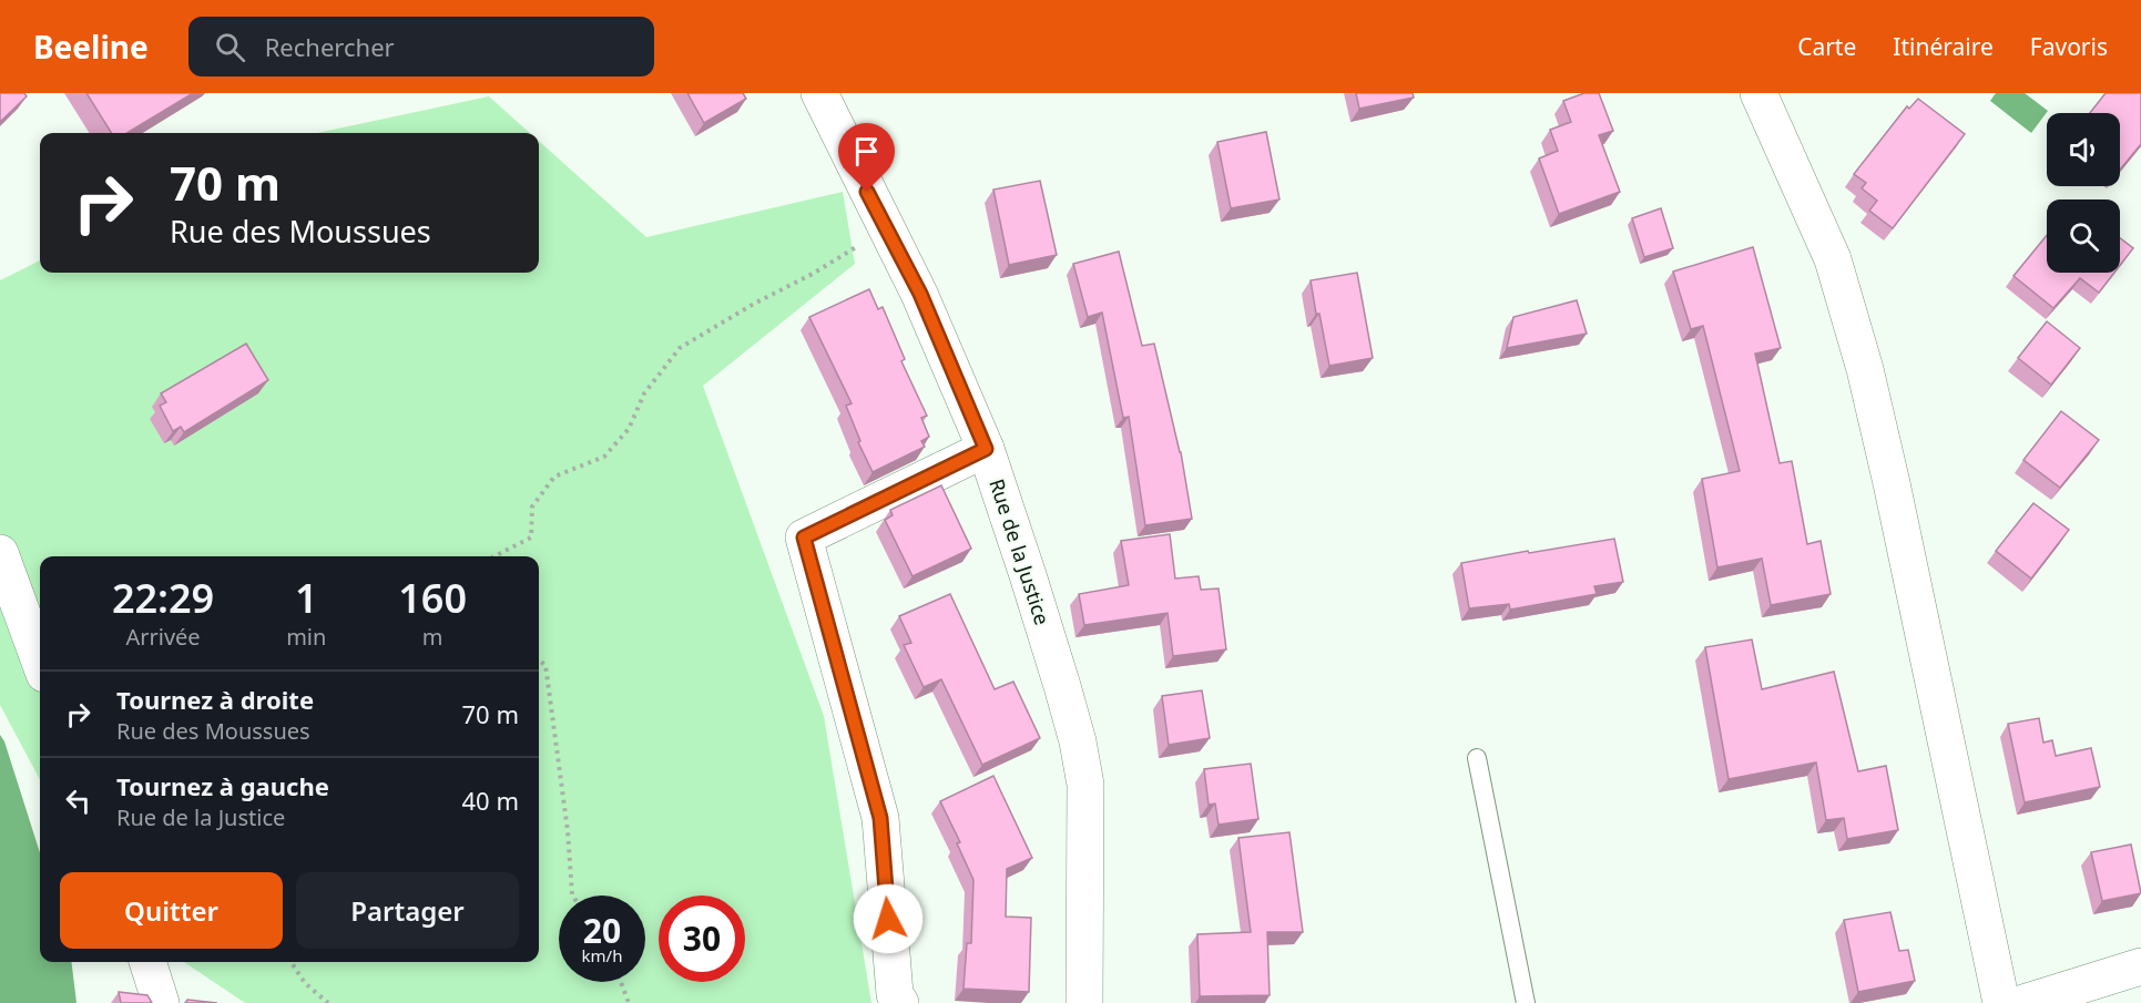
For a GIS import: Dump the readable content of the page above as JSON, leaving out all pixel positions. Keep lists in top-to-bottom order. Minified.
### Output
{"streets":{"street":["Rue de la Justice"]},"page":{"header":"Beeline","search":"Rechercher","nav":["Carte","Itinéraire","Favoris"],"turn":["70 m","Rue des Moussues"],"eta":["22:29","Arrivée","1","min","160","m"],"list":[{"name":"Tournez à droite","note":"Rue des Moussues","value":"70 m"},{"name":"Tournez à gauche","note":"Rue de la Justice","value":"40 m"}],"buttons":["Quitter","Partager"],"speed":"20 km/h","limit":"30"}}
